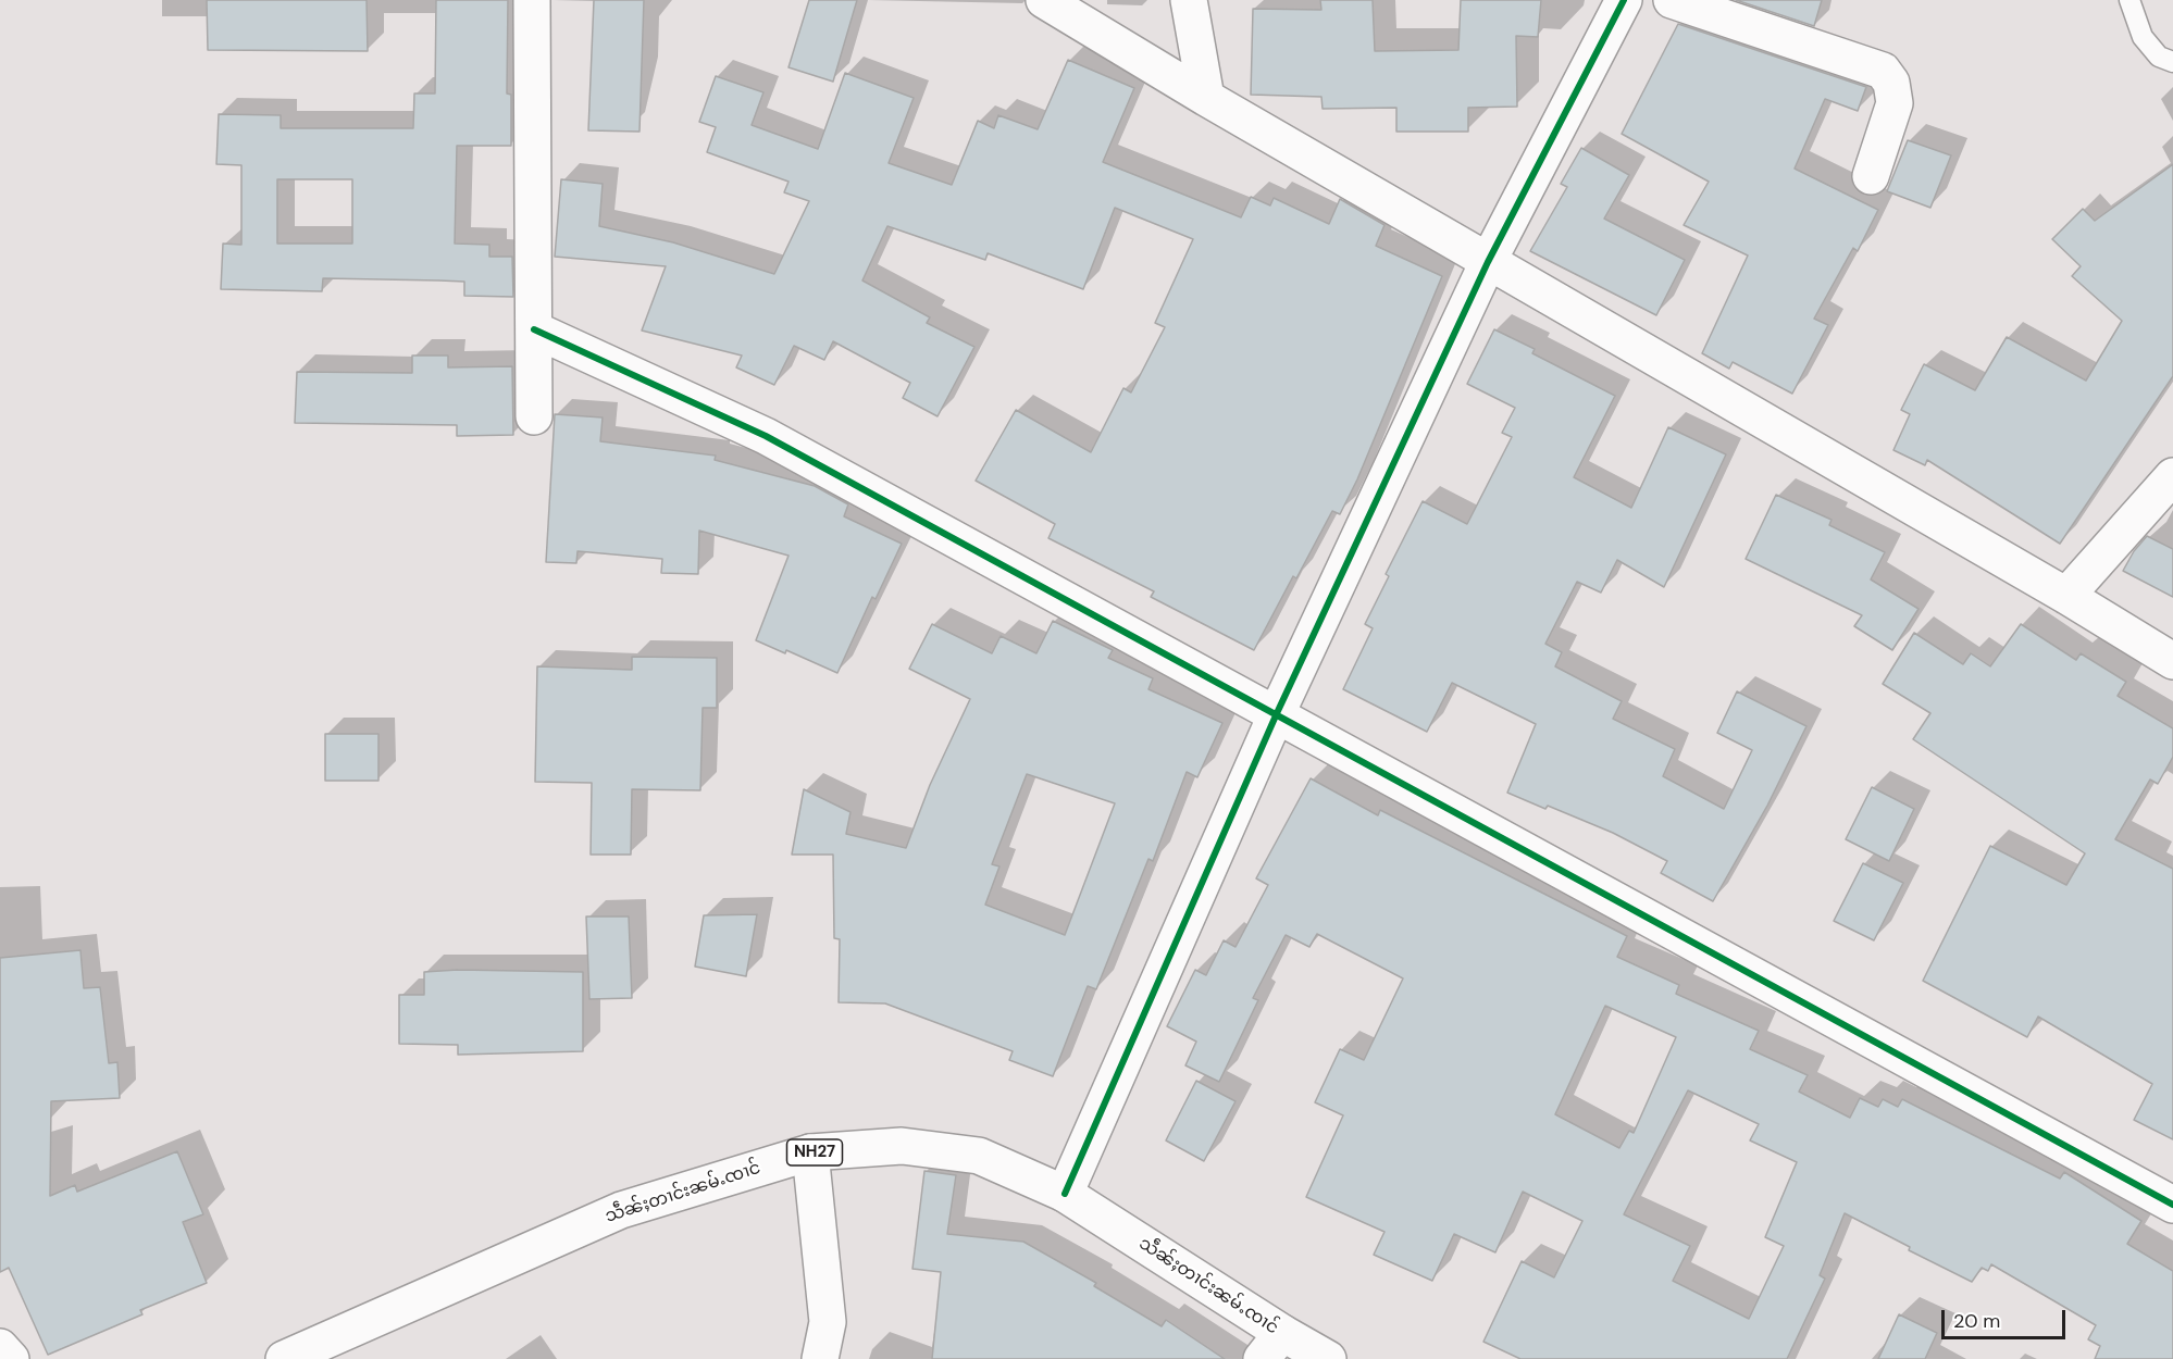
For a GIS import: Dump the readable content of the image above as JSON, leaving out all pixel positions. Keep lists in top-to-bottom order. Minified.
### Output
{"streets":{"main road":["NH27","သဵၼ်ႈတၢင်းၼမ်ႉၸၢင်"]},"scale_bar":"20 m"}
